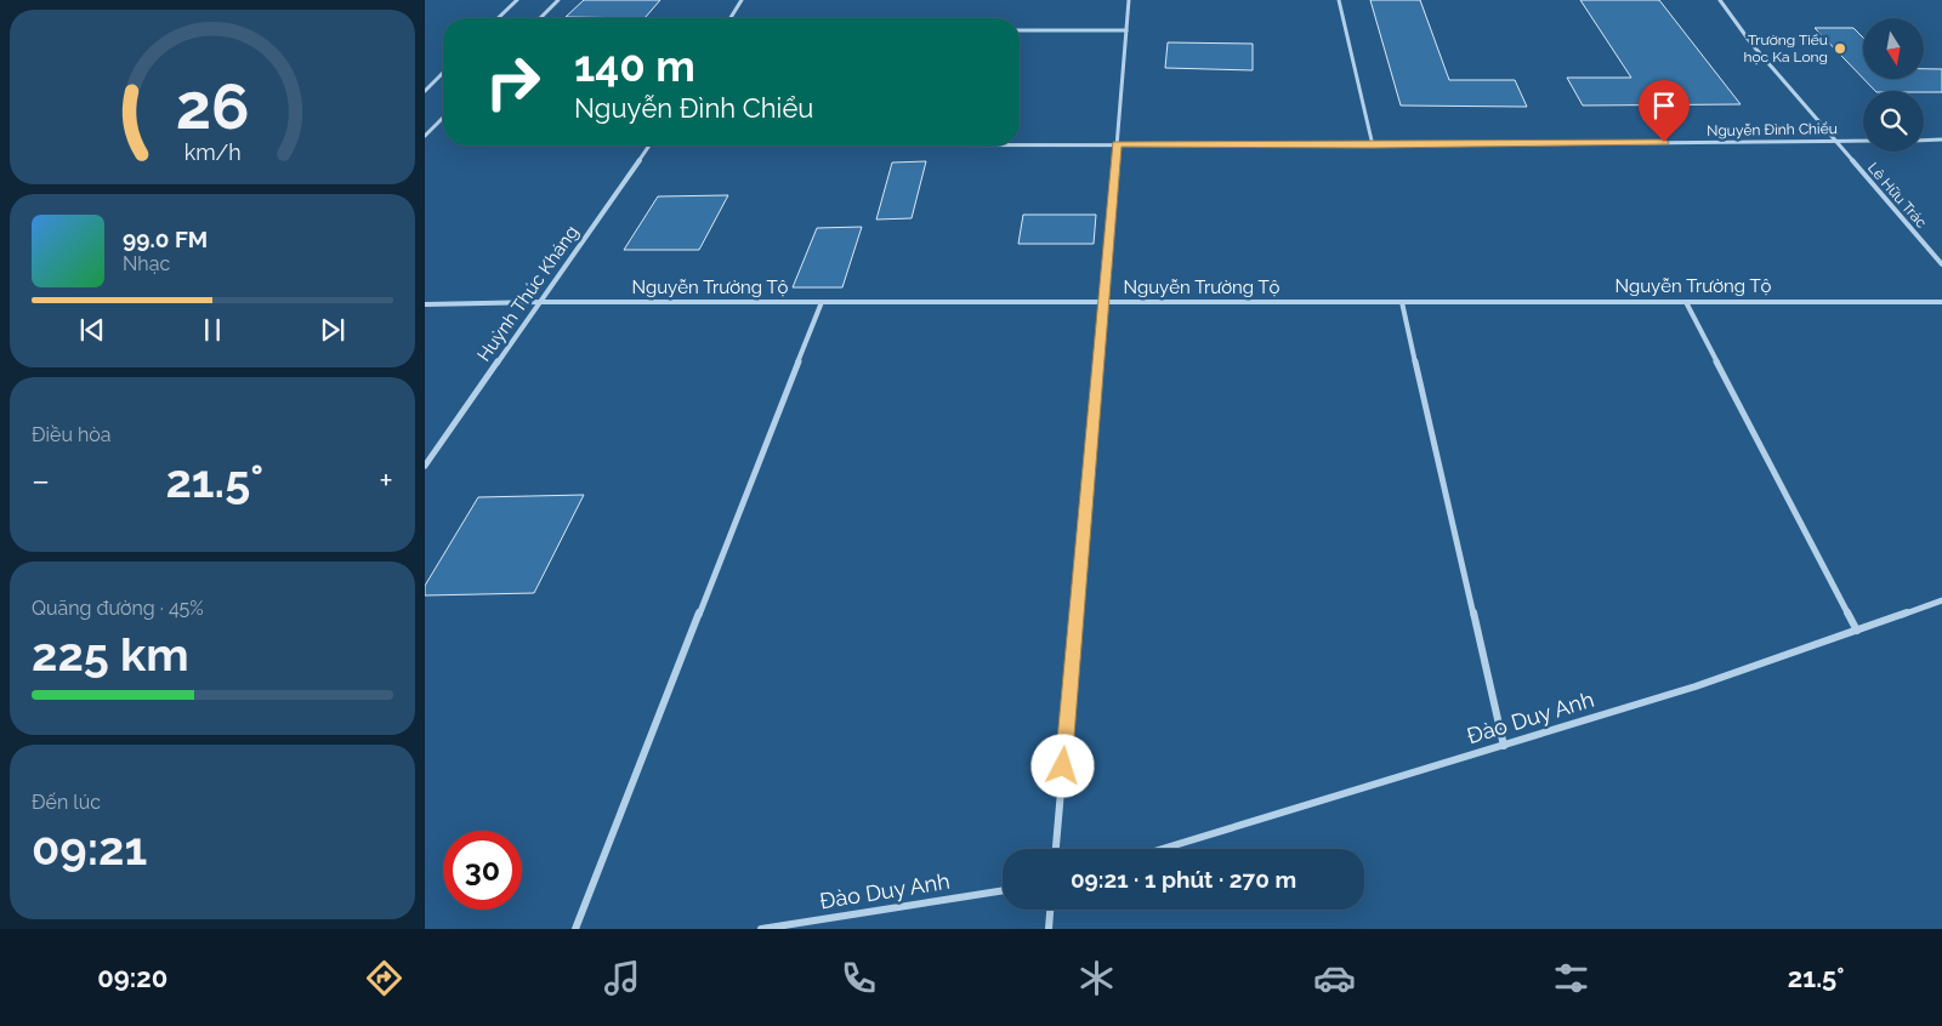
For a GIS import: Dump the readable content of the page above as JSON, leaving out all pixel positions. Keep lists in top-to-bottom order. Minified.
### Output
{"streets":{"street":["Nguyễn Đình Chiểu","Lê Hữu Trác","Nguyễn Trường Tộ","Huỳnh Thúc Kháng","Đào Duy Anh"]},"crossings":[["Nguyễn Đình Chiểu","Lê Hữu Trác"],["Nguyễn Trường Tộ","Huỳnh Thúc Kháng"]],"places":["Trường Tiểu học Ka Long"],"north":"bottom","page":{"turn":["140 m","Nguyễn Đình Chiểu"],"song":["99.0 FM","Nhạc"],"tile":["Điều hòa",["Quãng đường · 45%","225 km"],["Đến lúc","09:21"]],"heat":["−","21.5°","+"],"limit":"30","trip":"09:21 · 1 phút · 270 m","tabs":["09:20","21.5°"],"gauge":["26","km/h"]}}
